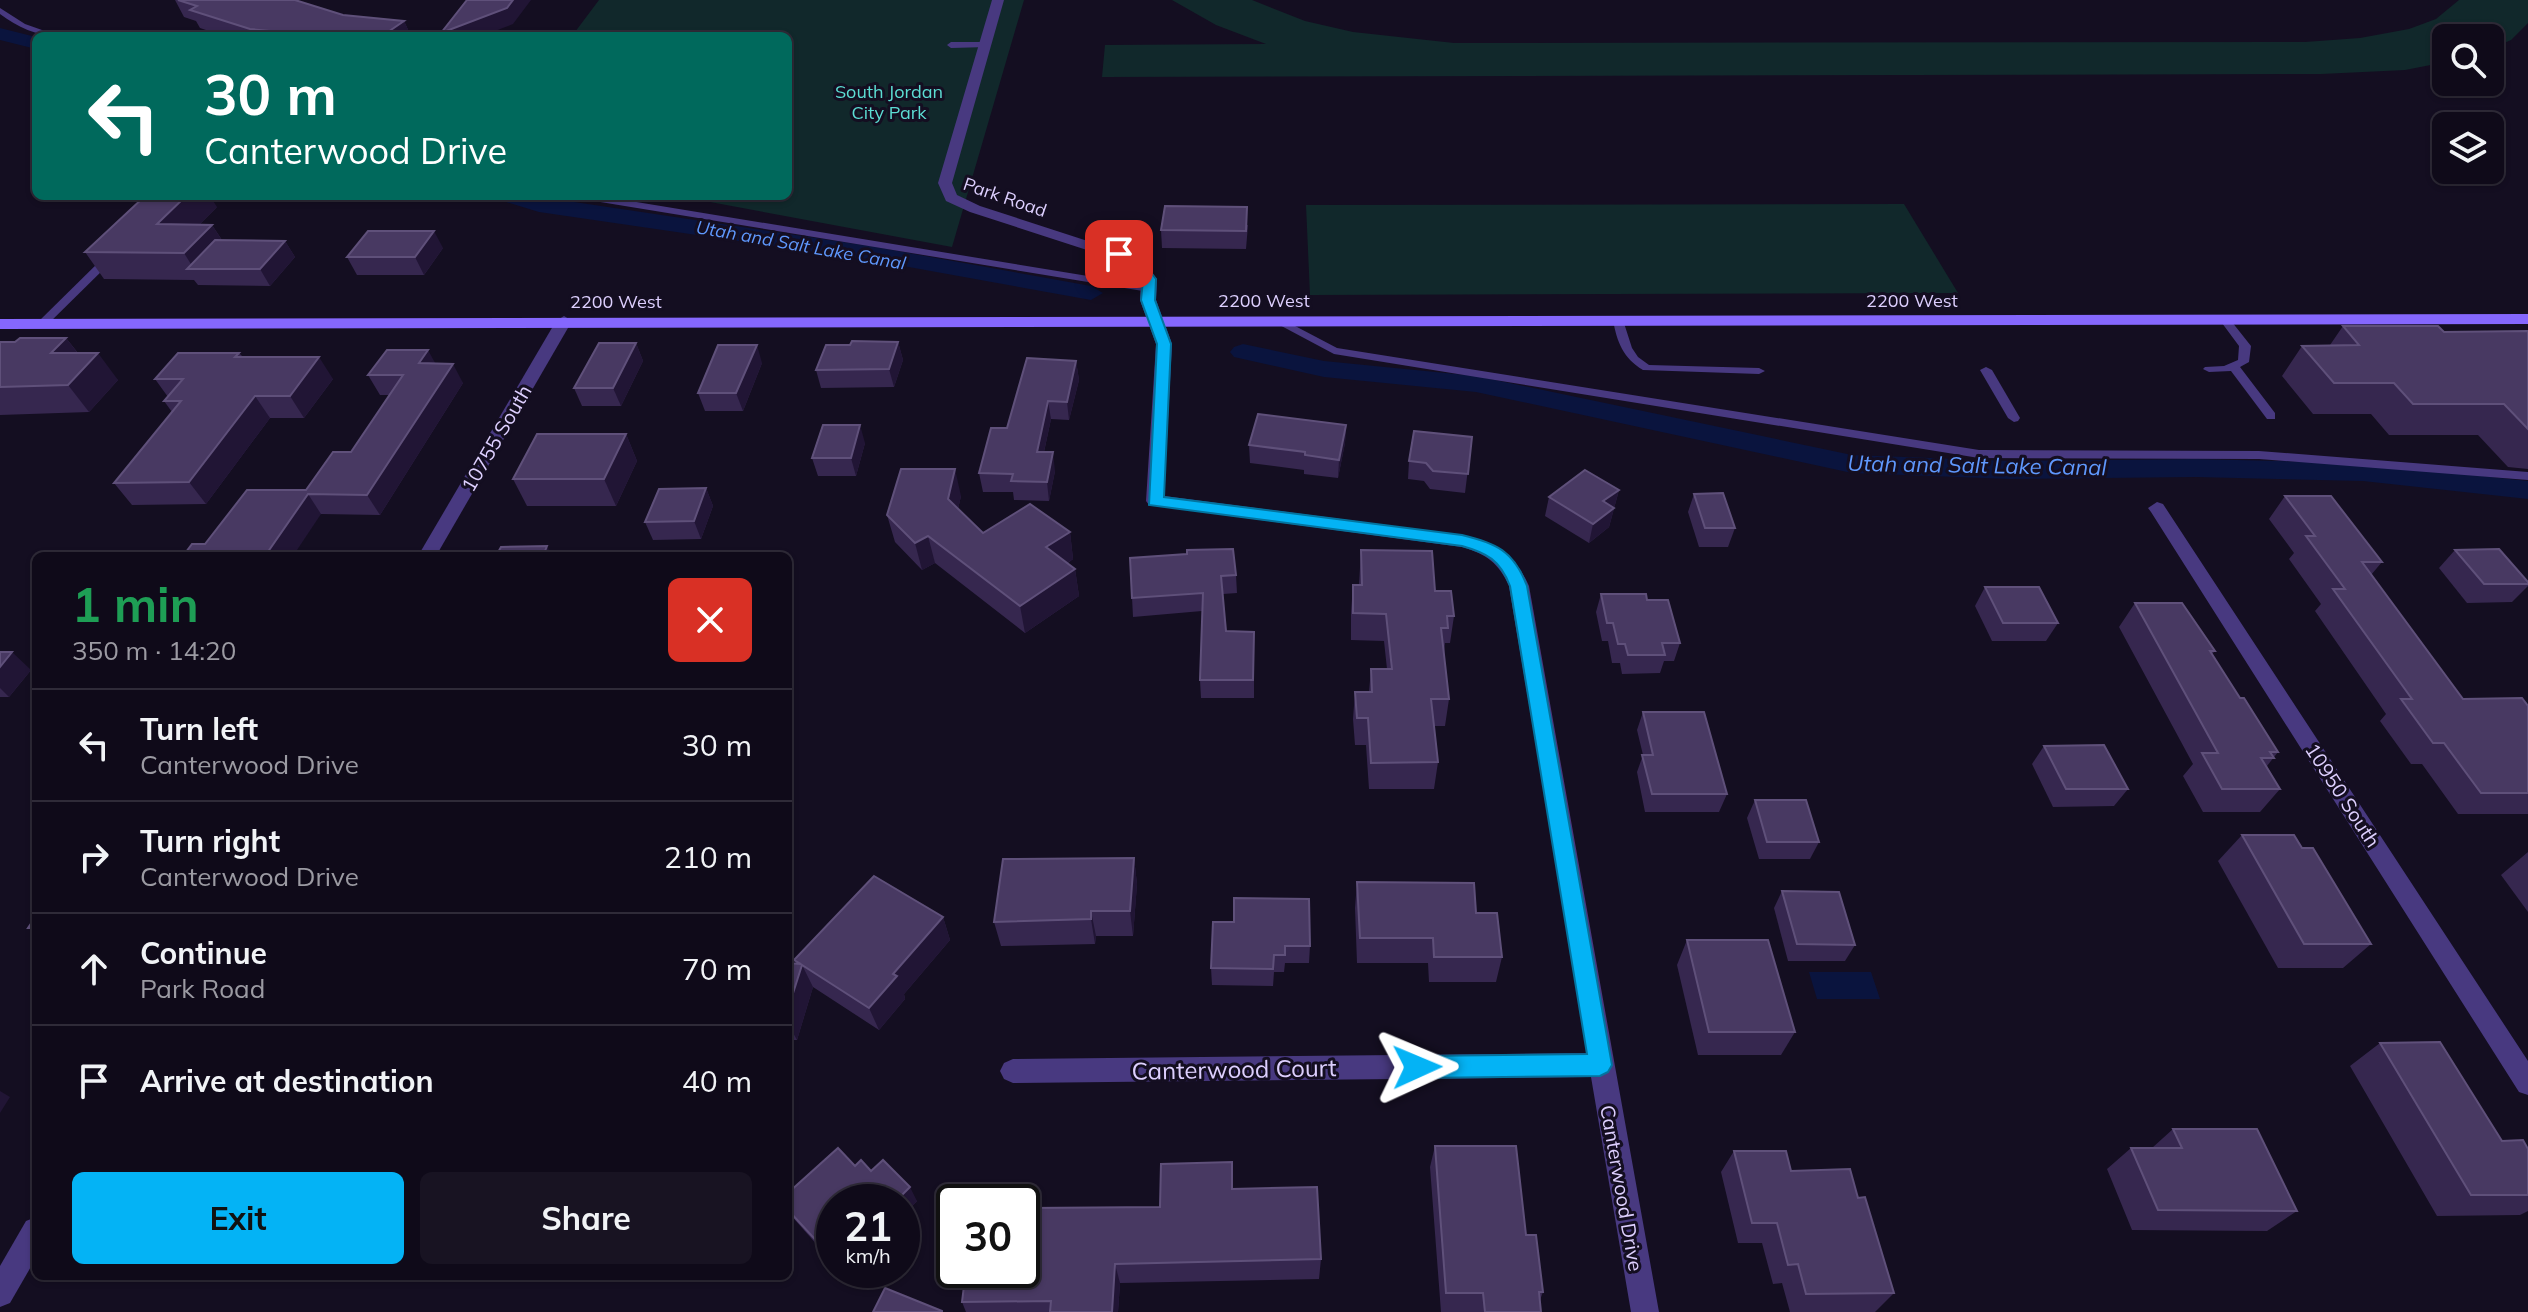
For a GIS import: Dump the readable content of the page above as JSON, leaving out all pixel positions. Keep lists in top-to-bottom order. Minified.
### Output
{"streets":{"street":["Park Road","2200 West","10755 South","10950 South","Canterwood Court","Canterwood Drive"]},"crossings":[["Park Road","2200 West"],["Park Road","Canterwood Drive"],["2200 West","10755 South"],["2200 West","Canterwood Drive"],["Canterwood Court","Canterwood Drive"]],"water":["Utah and Salt Lake Canal"],"parks":["South Jordan City Park"],"page":{"turn":["30 m","Canterwood Drive"],"heading":["1 min","350 m · 14:20"],"list":[{"name":"Turn left","note":"Canterwood Drive","value":"30 m"},{"name":"Turn right","note":"Canterwood Drive","value":"210 m"},{"name":"Continue","note":"Park Road","value":"70 m"},{"name":"Arrive at destination","value":"40 m"}],"buttons":["Exit","Share"],"speed":"21 km/h","limit":"30"}}
